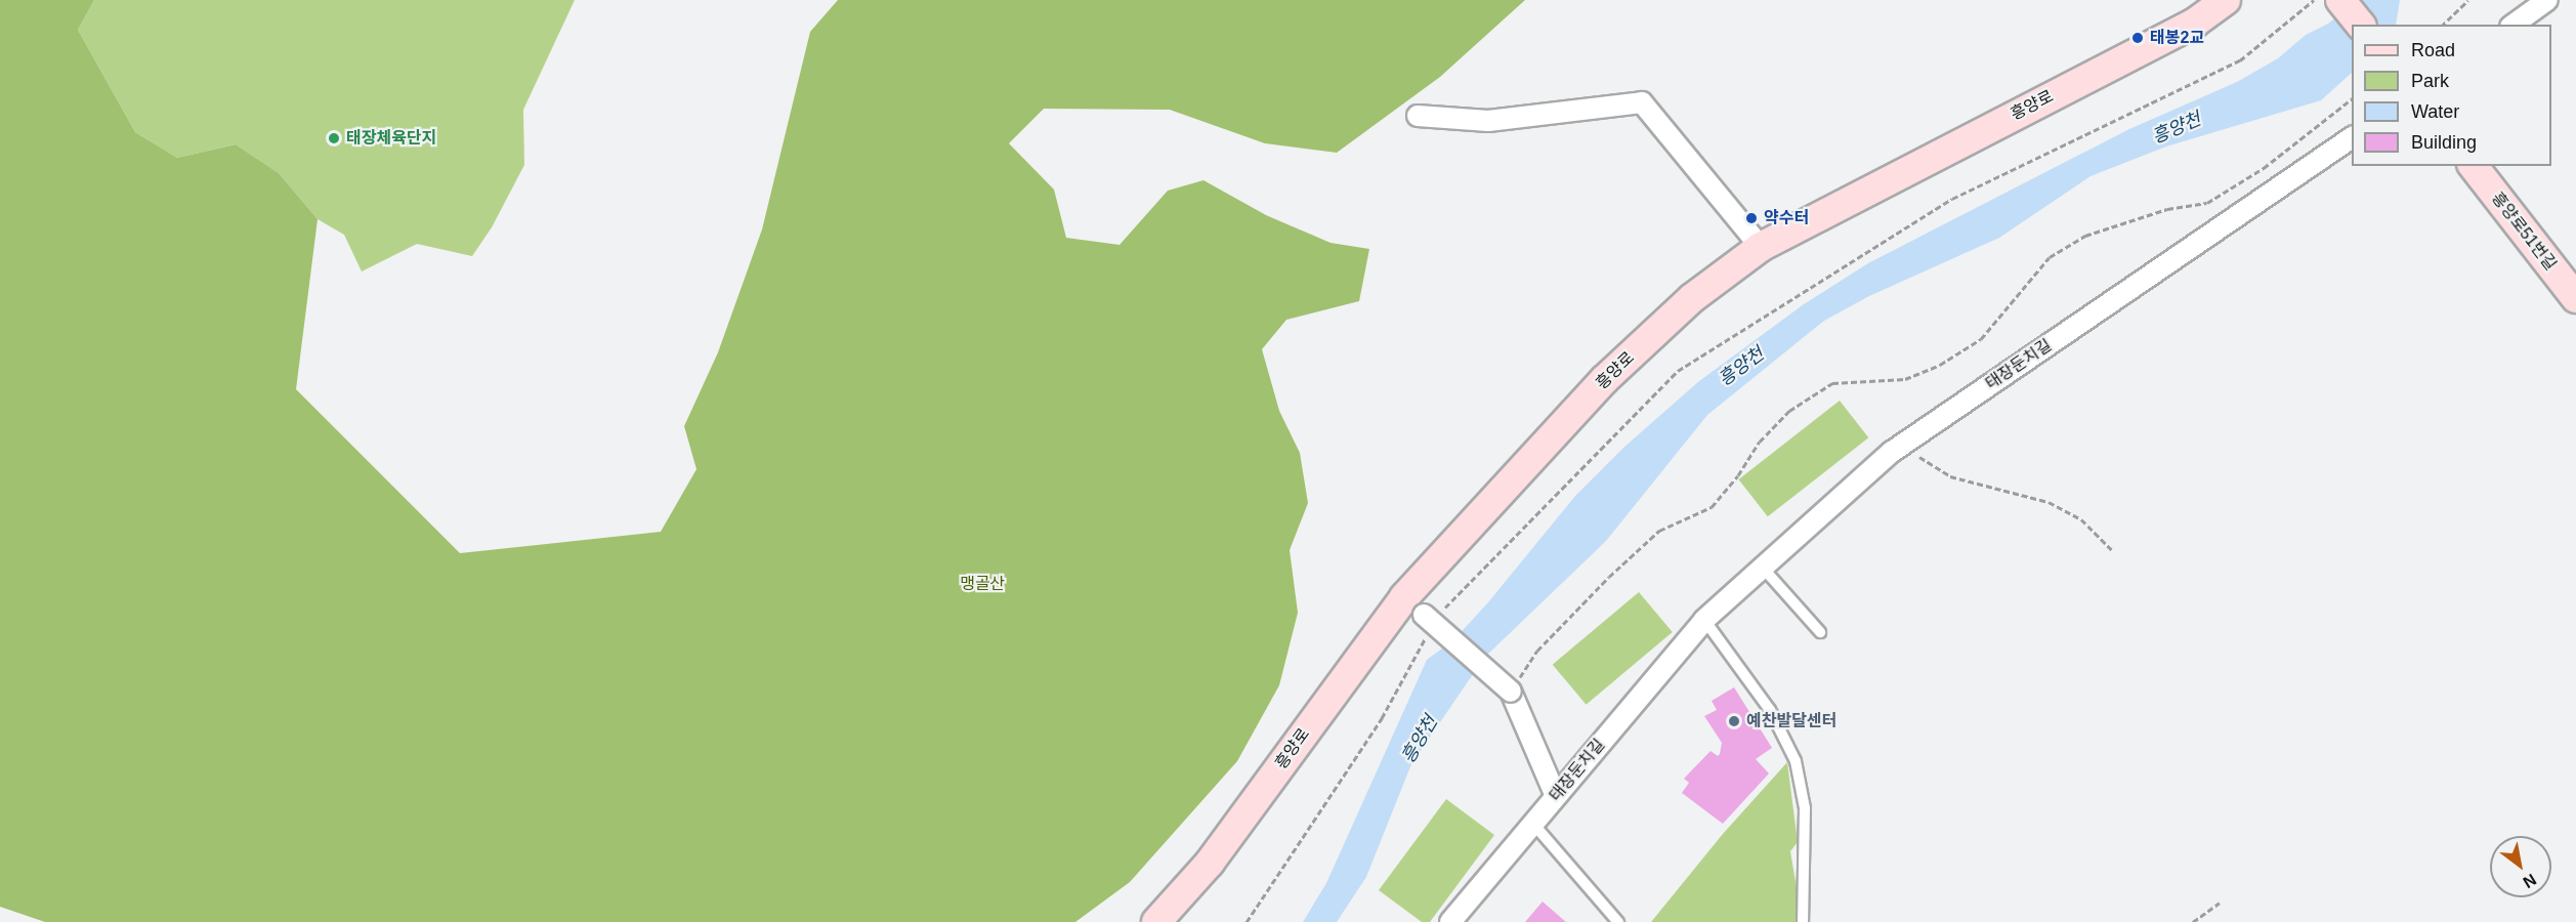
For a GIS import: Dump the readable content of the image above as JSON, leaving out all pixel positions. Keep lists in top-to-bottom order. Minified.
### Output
{"streets":{"street":["흥양로","흥양로51번길","태장둔치길"]},"water":["흥양천"],"parks":["맹골산"],"places":["태봉2교","태장체육단지","약수터","예찬발달센터"],"legend":["Road","Park","Water","Building"],"north":"bottom right"}
